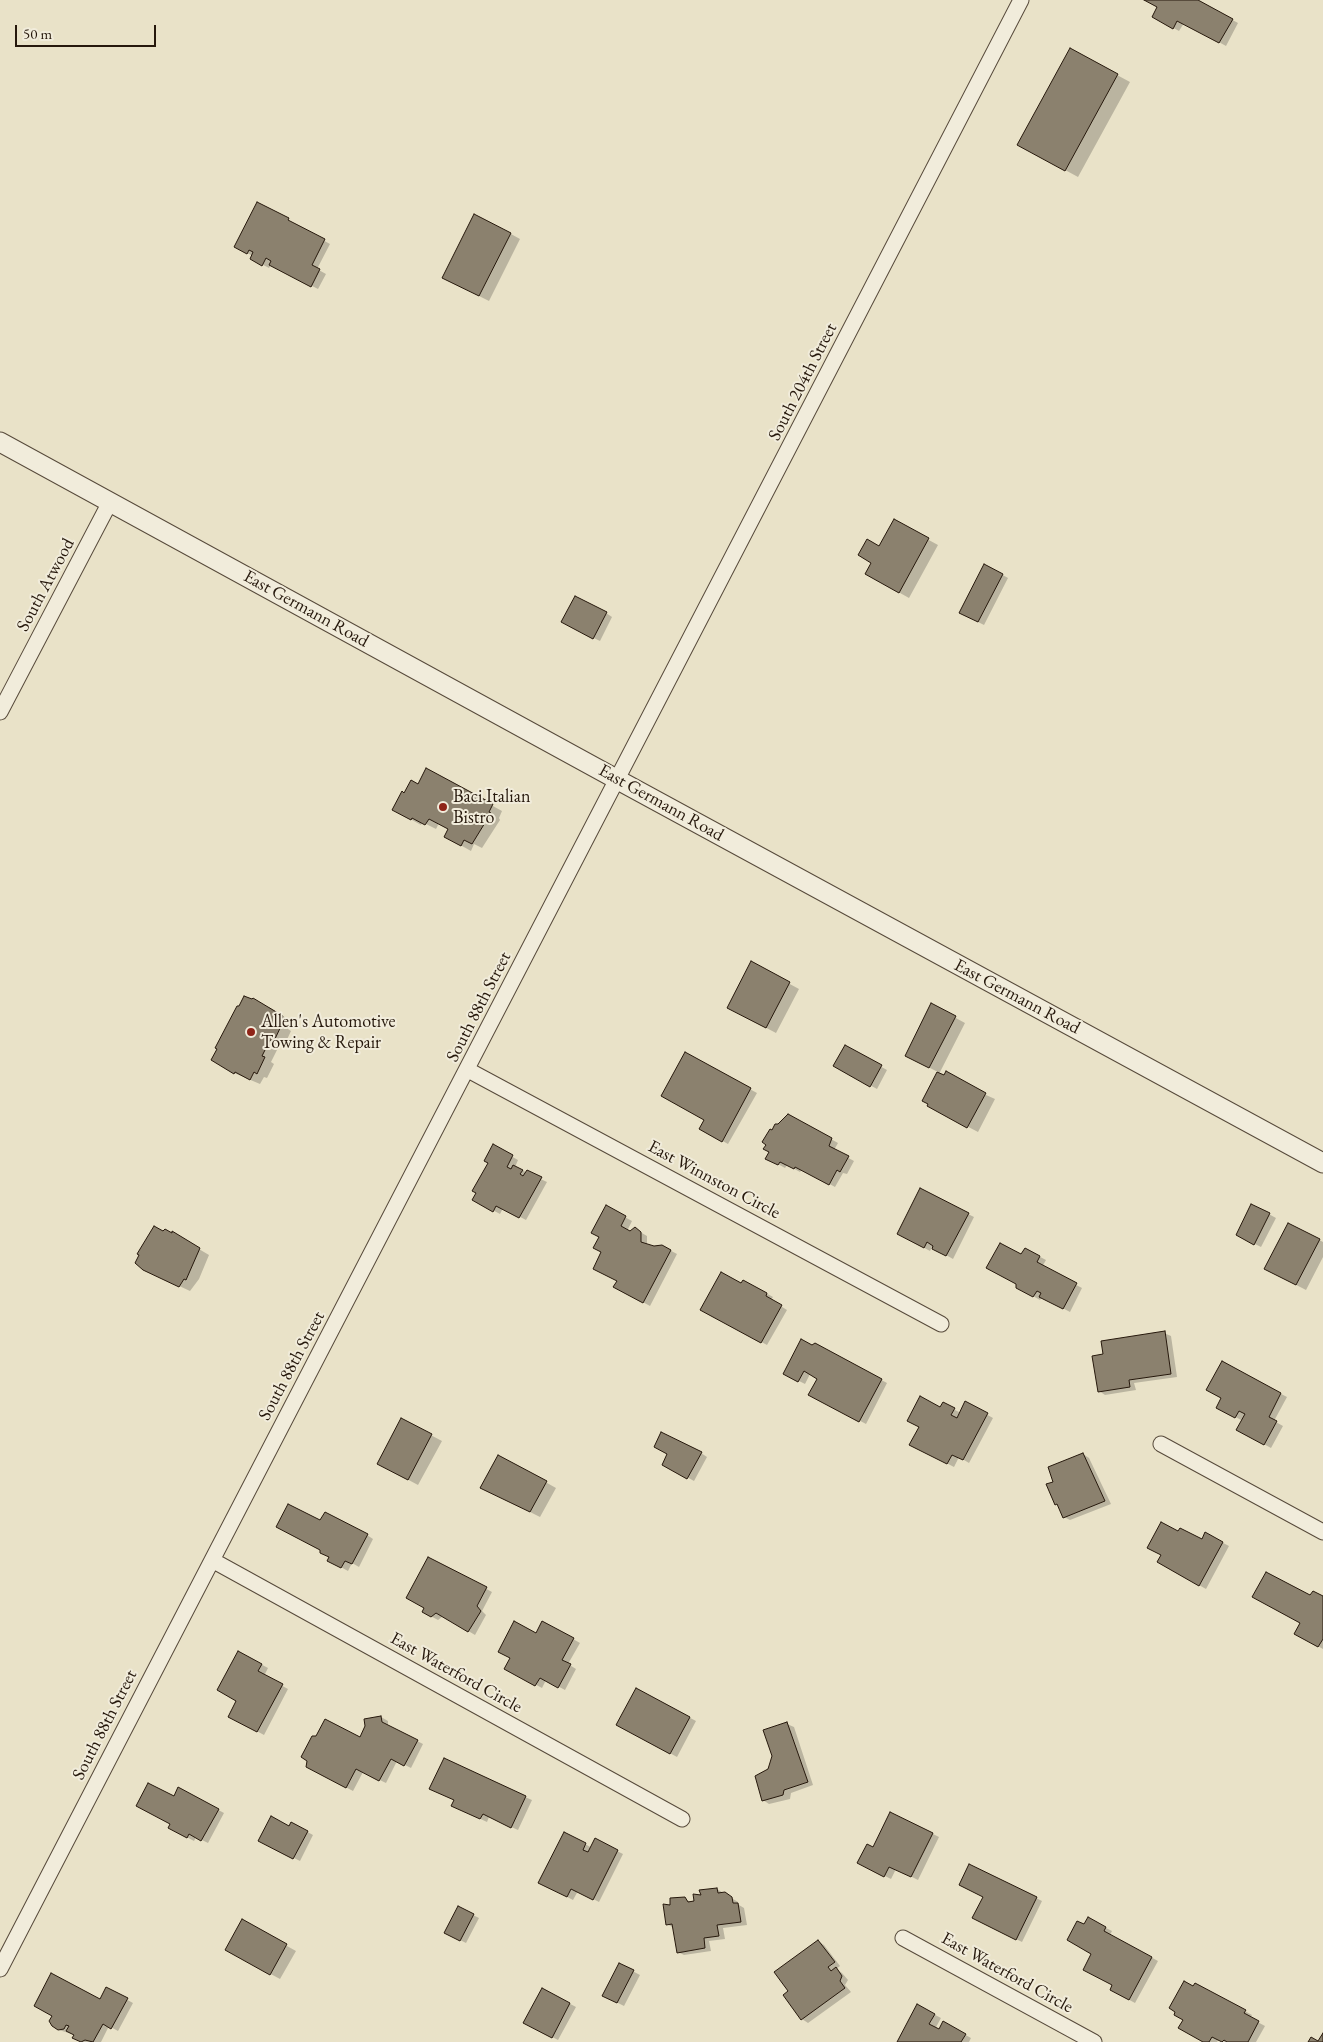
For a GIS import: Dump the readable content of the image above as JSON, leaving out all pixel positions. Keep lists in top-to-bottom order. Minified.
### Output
{"streets":{"street":["South 204th Street","South Atwood","East Germann Road","South 88th Street","East Winnston Circle","East Waterford Circle"]},"crossings":[["South 204th Street","East Germann Road"],["South 204th Street","South 88th Street"],["South Atwood","East Germann Road"],["East Germann Road","South 88th Street"],["South 88th Street","East Winnston Circle"],["South 88th Street","East Waterford Circle"]],"places":["Baci Italian Bistro","Allen's Automotive Towing & Repair"],"scale_bar":"50 m"}
